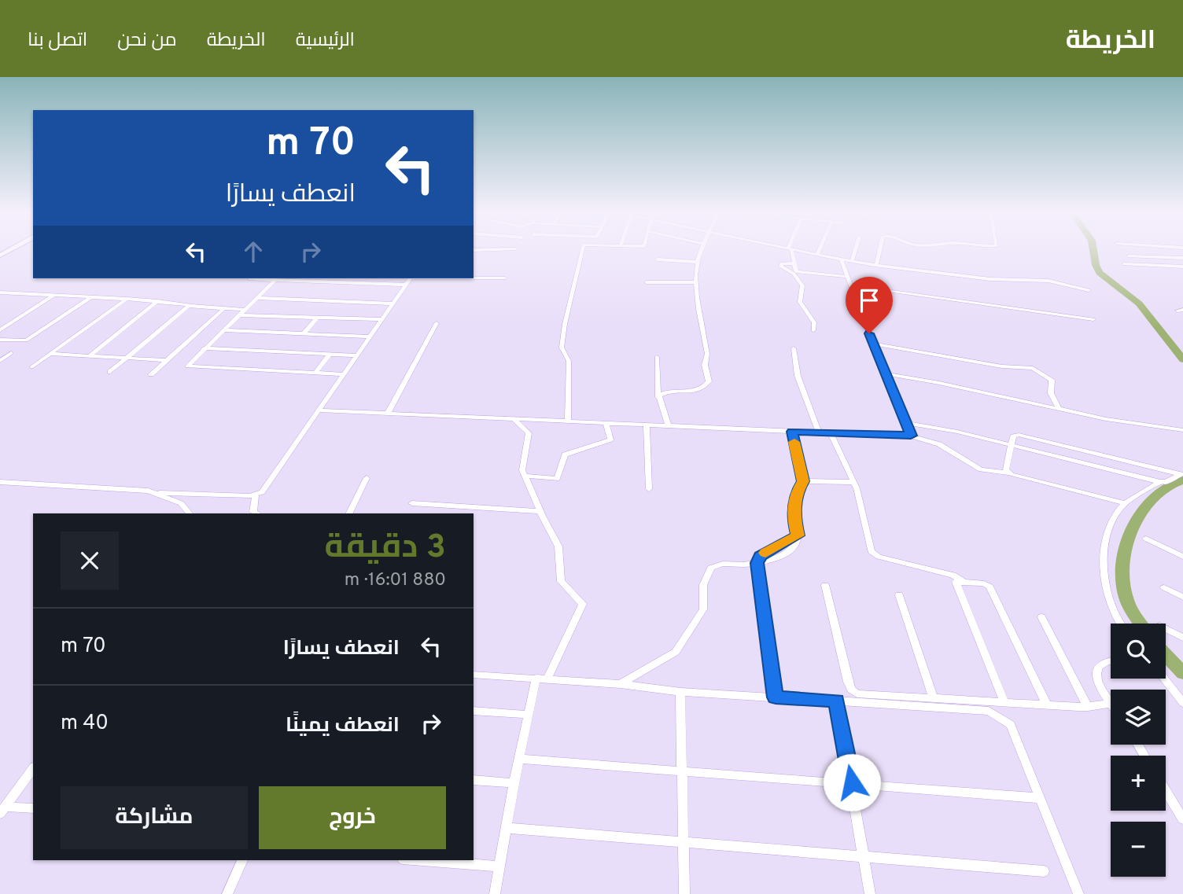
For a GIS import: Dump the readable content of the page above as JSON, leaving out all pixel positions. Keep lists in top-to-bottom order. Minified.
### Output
{"page":{"header":"الخريطة","nav":["الرئيسية","الخريطة","من نحن","اتصل بنا"],"turn":["70 m","انعطف يسارًا"],"heading":["3 دقيقة","880 m · 16:01"],"list":[{"name":"انعطف يسارًا","value":"70 m"},{"name":"انعطف يمينًا","value":"40 m"}],"map_buttons":["+","−"],"buttons":["خروج","مشاركة"]}}
